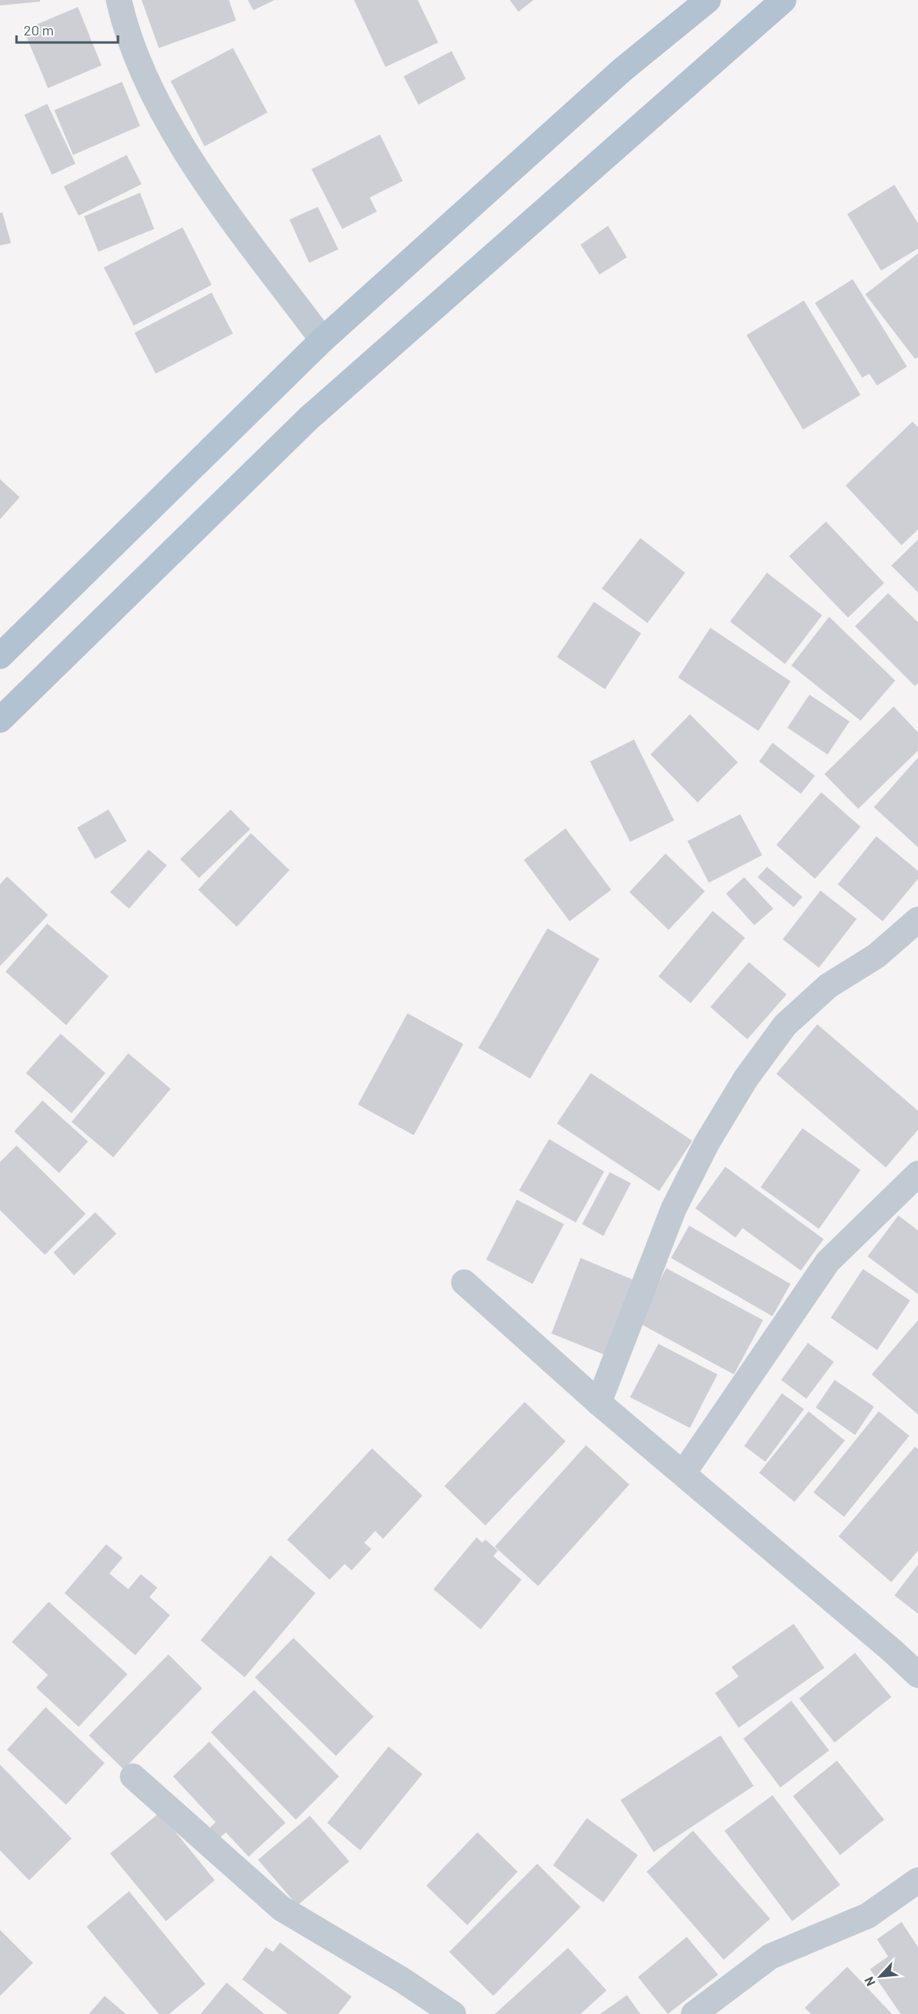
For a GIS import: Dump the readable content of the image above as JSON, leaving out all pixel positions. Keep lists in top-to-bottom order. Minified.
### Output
{"scale_bar":"20 m","north":"bottom left"}
